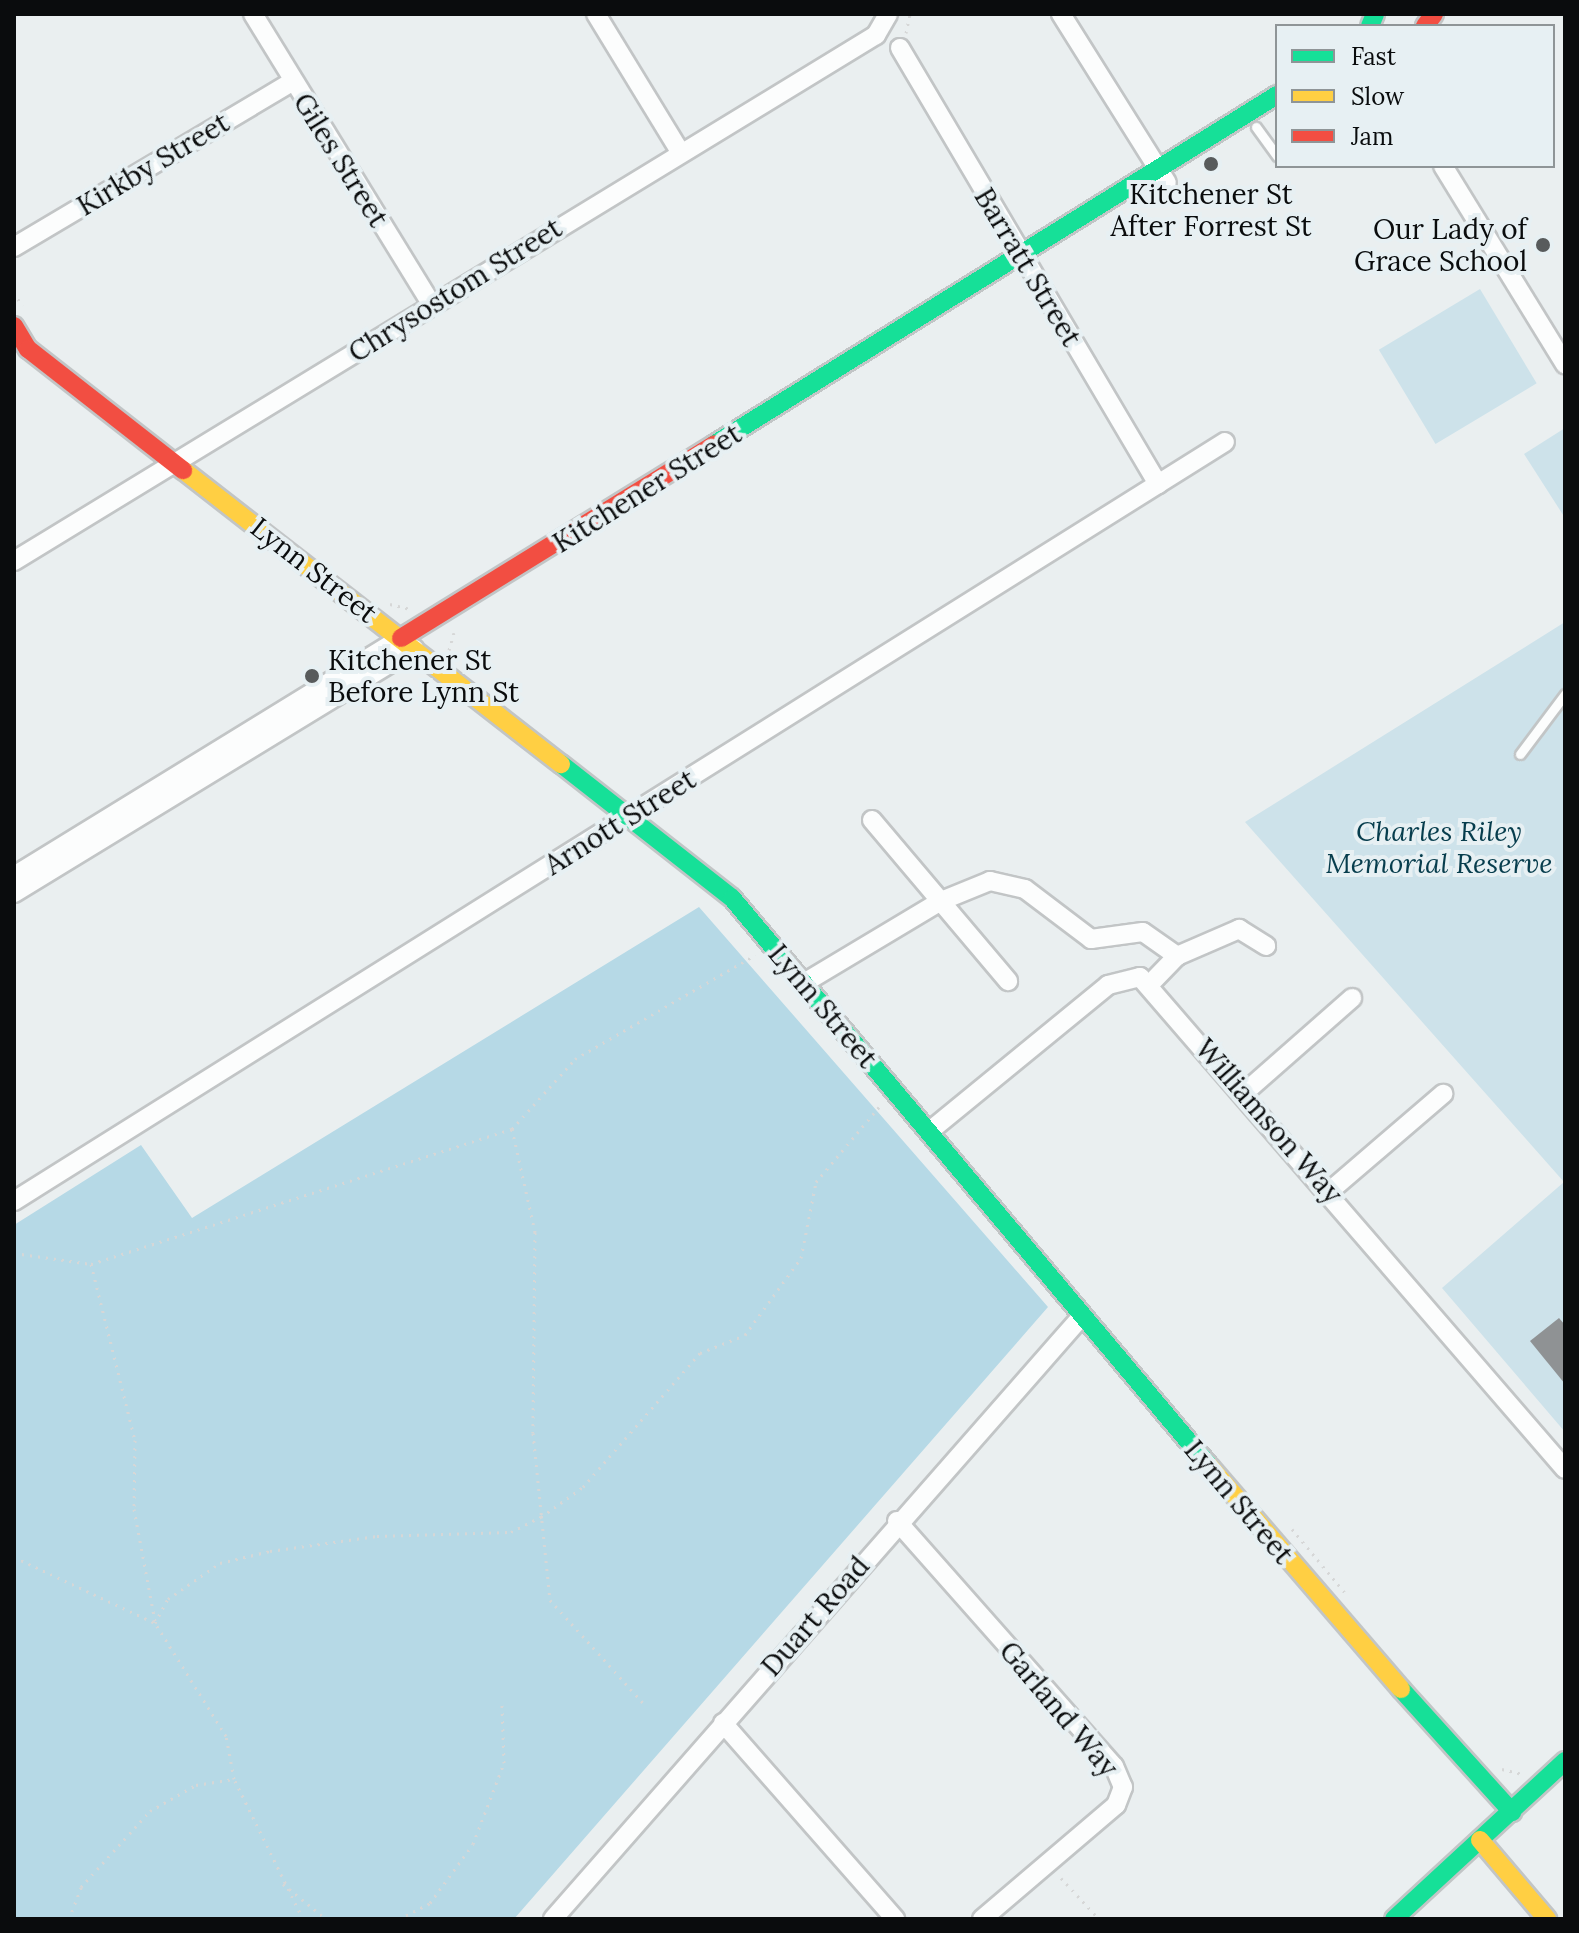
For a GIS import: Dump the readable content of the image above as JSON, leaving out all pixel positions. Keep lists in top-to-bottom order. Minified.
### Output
{"streets":{"main road":["Kitchener Street","Lynn Street"],"street":["Giles Street","Kirkby Street","Barratt Street","Chrysostom Street","Arnott Street","Williamson Way","Duart Road","Garland Way"]},"crossings":[["Giles Street","Kirkby Street"],["Giles Street","Chrysostom Street"],["Barratt Street","Kitchener Street"],["Barratt Street","Arnott Street"],["Chrysostom Street","Lynn Street"],["Kitchener Street","Lynn Street"],["Lynn Street","Arnott Street"],["Lynn Street","Duart Road"],["Duart Road","Garland Way"]],"parks":["Charles Riley Memorial Reserve"],"places":["Kitchener St After Forrest St","Our Lady of Grace School","Kitchener St Before Lynn St"],"legend":["Fast","Slow","Jam"]}
